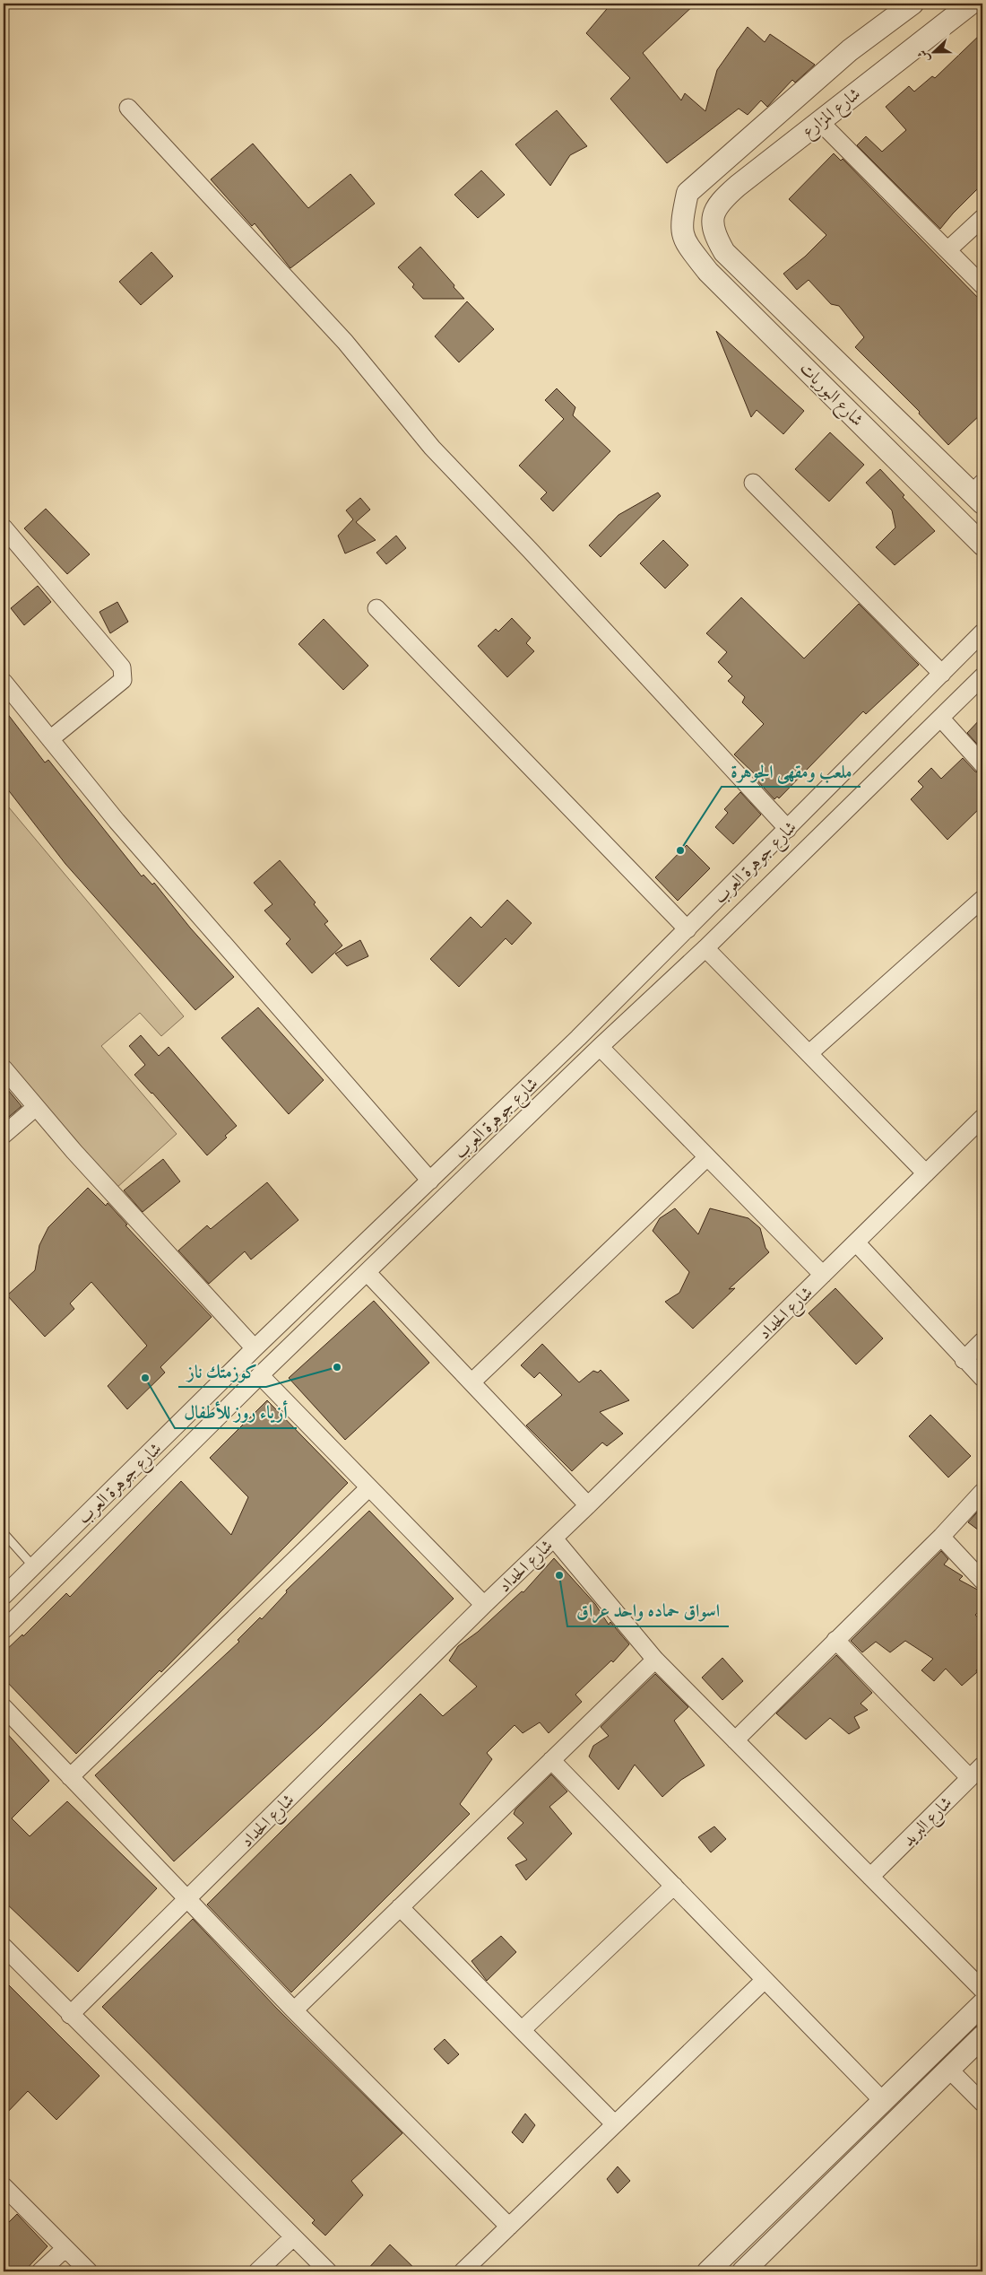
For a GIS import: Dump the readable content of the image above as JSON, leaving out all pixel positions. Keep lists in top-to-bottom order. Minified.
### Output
{"streets":{"street":["شارع المزارع","شارع البوريات","شارع جوهرة العرب","شارع الحداد","شارع البريد"]},"crossings":[["شارع المزارع","شارع البوريات"]],"places":["ملعب ومقهى الجوهرة","كوزمتك ناز","أزياء روز للأطفال","اسواق حماده واحد عراق"],"north":"left"}
